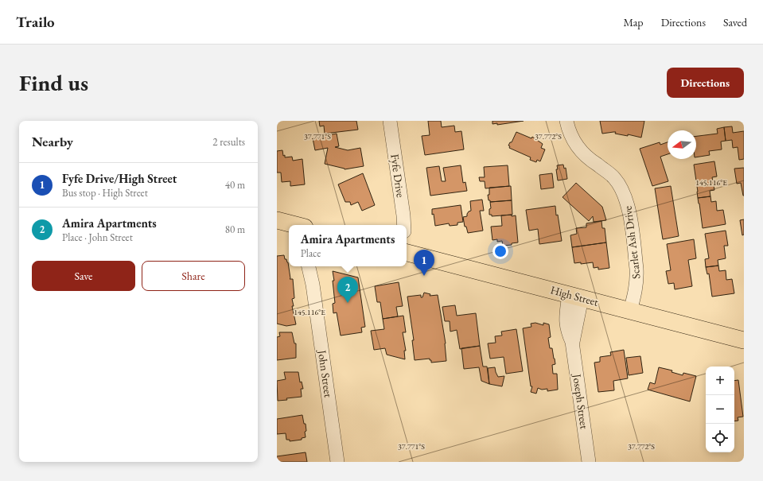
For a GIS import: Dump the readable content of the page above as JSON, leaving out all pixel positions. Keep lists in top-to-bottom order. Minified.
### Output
{"streets":{"main road":["High Street"],"street":["Fyfe Drive","Scarlet Ash Drive","John Street","Joseph Street"]},"crossings":[["Scarlet Ash Drive","High Street"],["High Street","Joseph Street"]],"north":"left","page":{"header":"Trailo","nav":["Map","Directions","Saved"],"buttons":["Directions",["Save","Share"]],"title":"Find us","heading":["Nearby","2 results"],"list":[{"mark":"1","name":"Fyfe Drive/High Street","note":"Bus stop · High Street","value":"40 m"},{"mark":"2","name":"Amira Apartments","note":"Place · John Street","value":"80 m"}],"popup":["Amira Apartments","Place"],"pins":["1","2"],"map_buttons":["+","−"]},"coordinates":["37.771°S","37.772°S","145.116°E"]}
